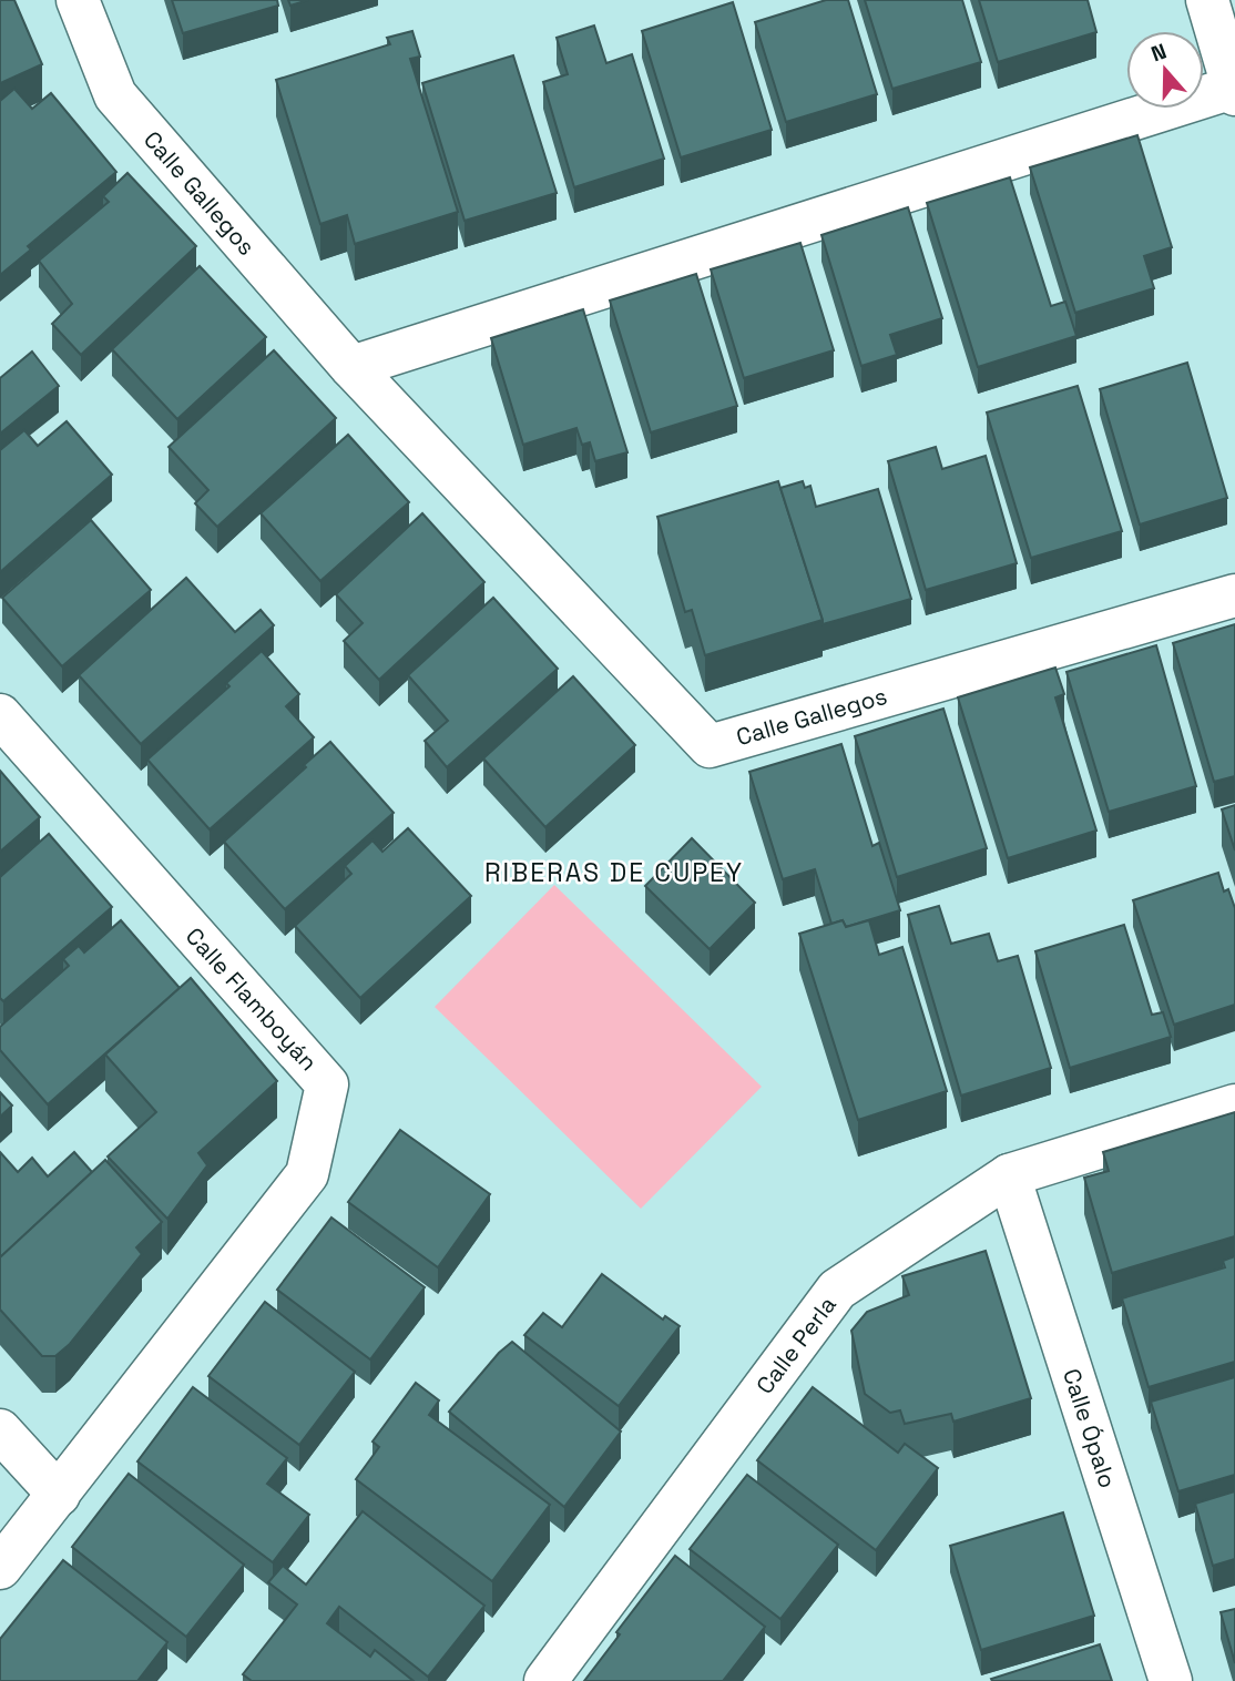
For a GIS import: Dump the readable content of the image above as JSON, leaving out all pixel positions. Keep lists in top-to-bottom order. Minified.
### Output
{"streets":{"street":["Calle Gallegos","Calle Flamboyán","Calle Perla","Calle Ópalo"]},"crossings":[["Calle Perla","Calle Ópalo"]],"districts":["RIBERAS DE CUPEY"],"north":"top"}
